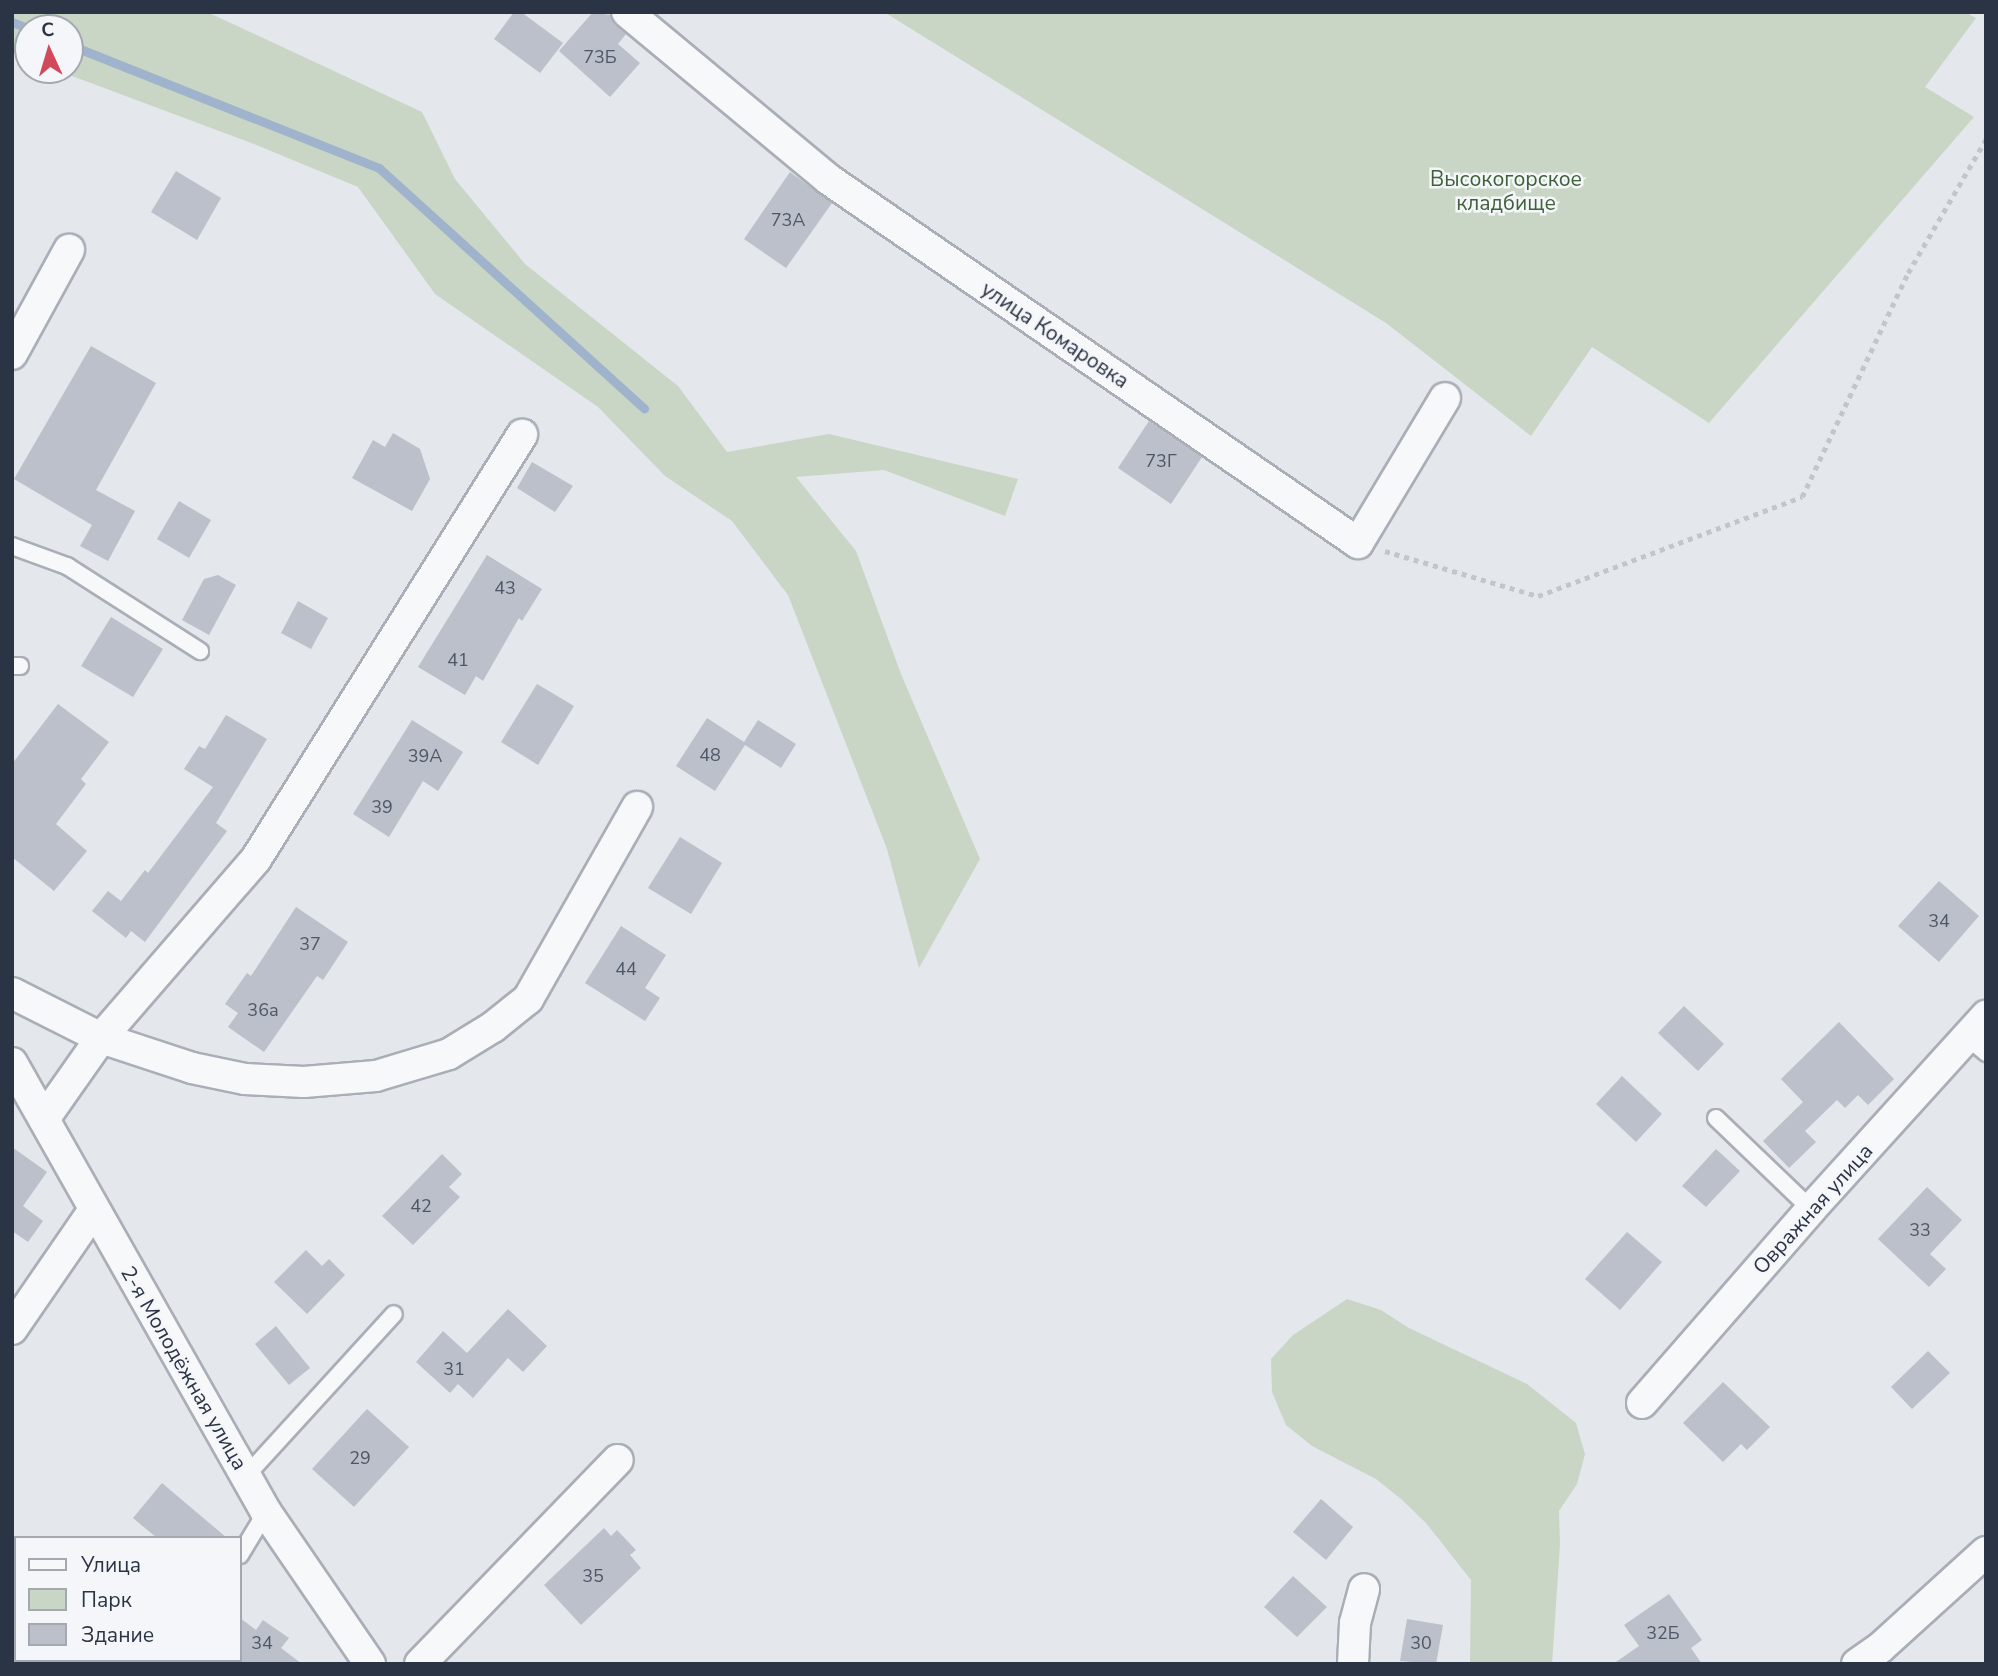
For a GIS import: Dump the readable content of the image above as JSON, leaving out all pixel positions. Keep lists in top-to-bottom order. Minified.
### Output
{"streets":{"street":["улица Комаровка","Овражная улица","2-я Молодёжная улица"]},"parks":["Высокогорское кладбище"],"house_numbers":["73Б","73А","73Г","43","41","48","39А","39","34","37","44","36а","42","33","31","29","35","32Б","34","30"],"legend":["Улица","Парк","Здание"],"north":"top"}
